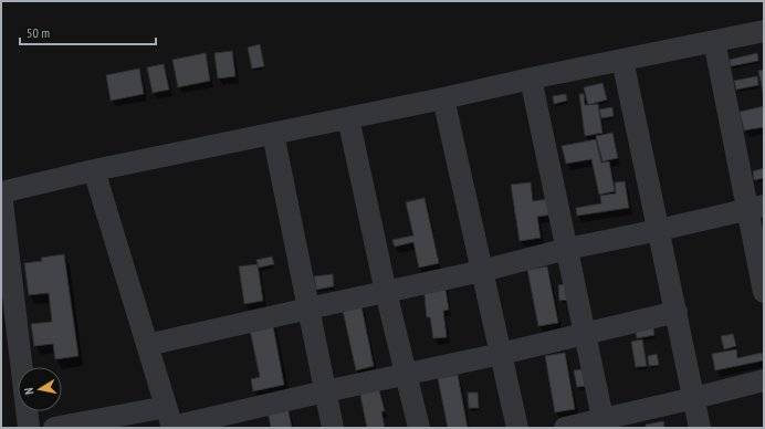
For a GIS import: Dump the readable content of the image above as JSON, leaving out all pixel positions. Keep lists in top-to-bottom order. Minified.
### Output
{"scale_bar":"50 m","north":"left"}
